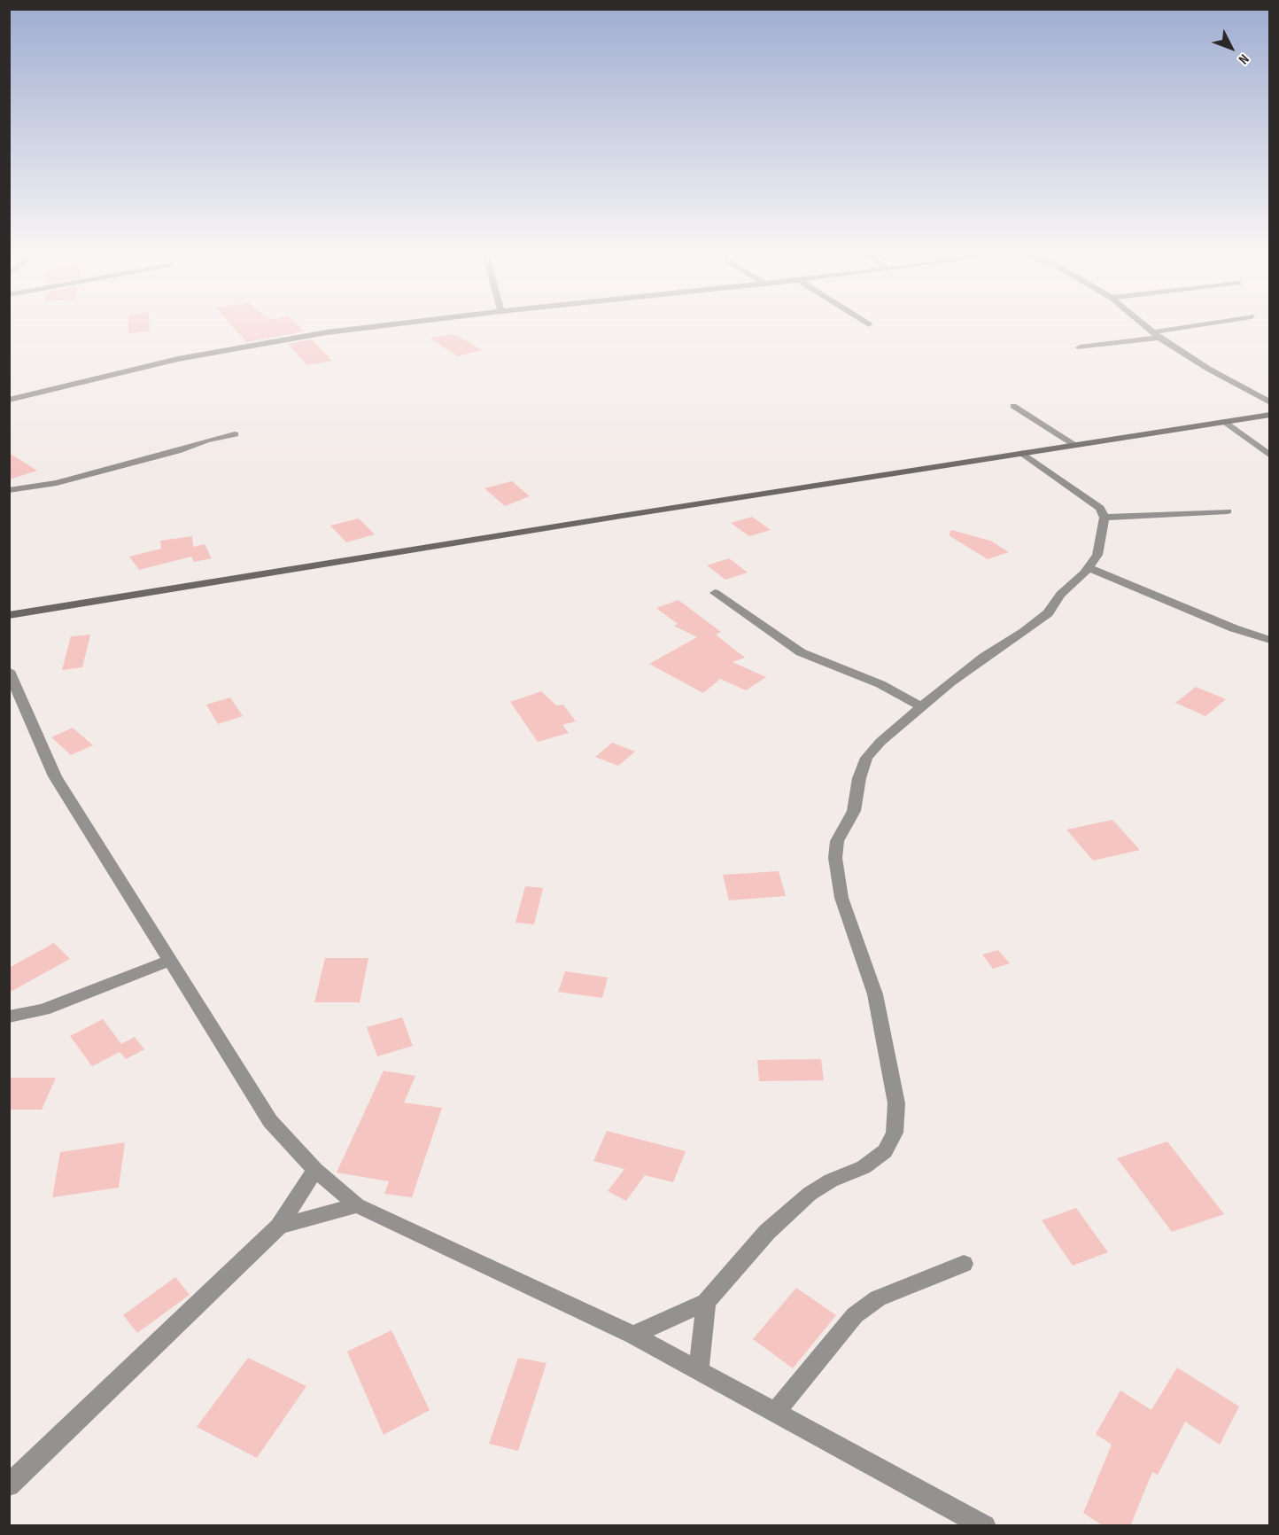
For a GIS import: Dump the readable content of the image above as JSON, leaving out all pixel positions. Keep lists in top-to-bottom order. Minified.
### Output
{"north":"bottom right"}
